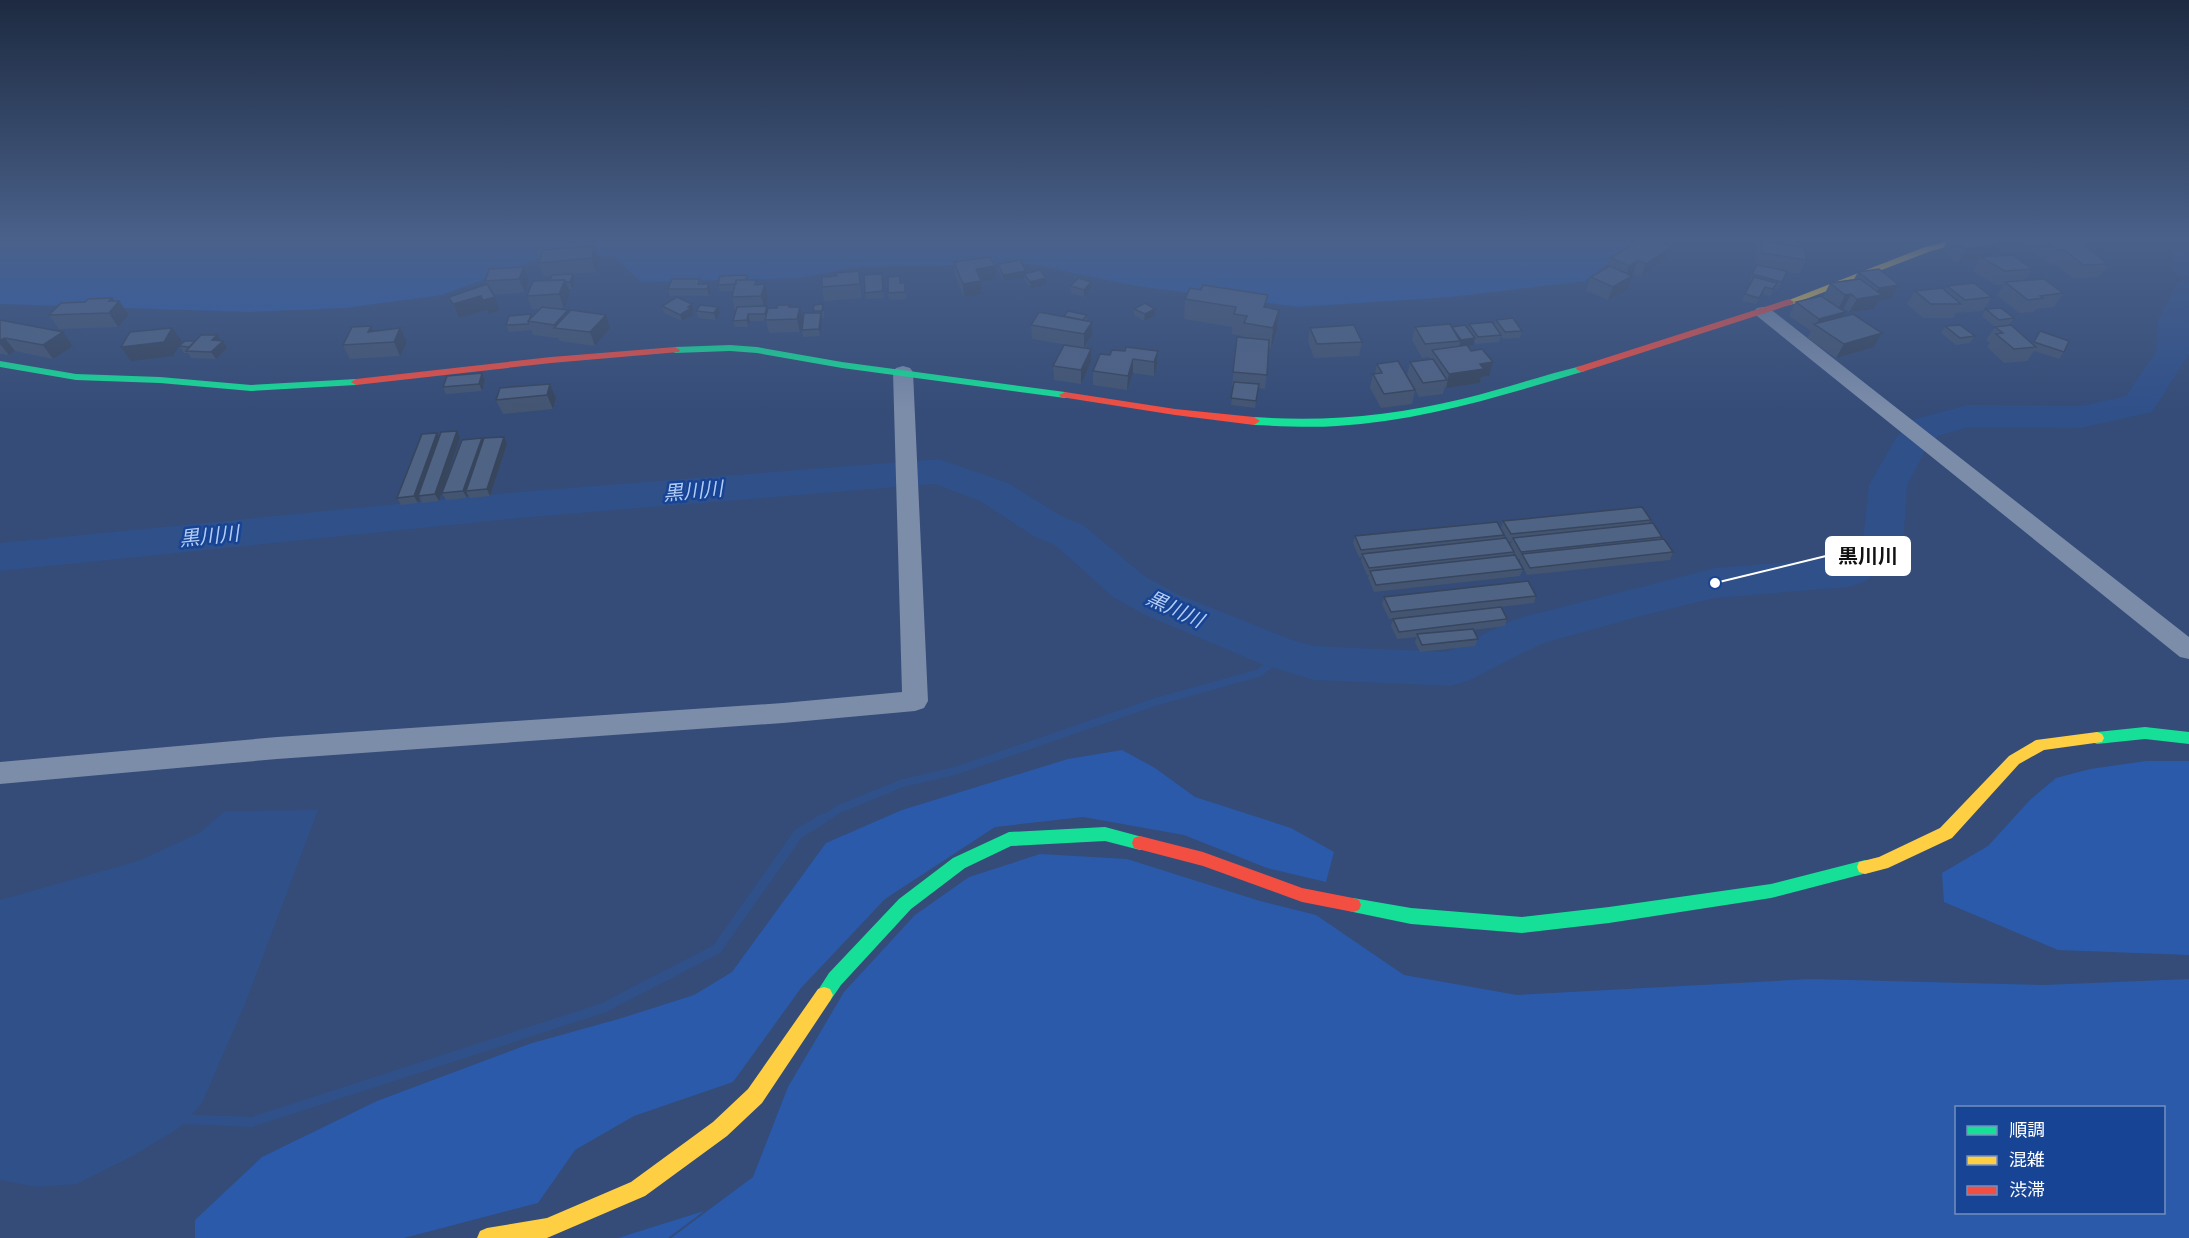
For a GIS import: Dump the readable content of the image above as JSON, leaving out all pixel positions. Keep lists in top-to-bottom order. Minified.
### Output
{"water":["黒川川"],"places":["黒川川"],"legend":["順調","混雑","渋滞"]}
